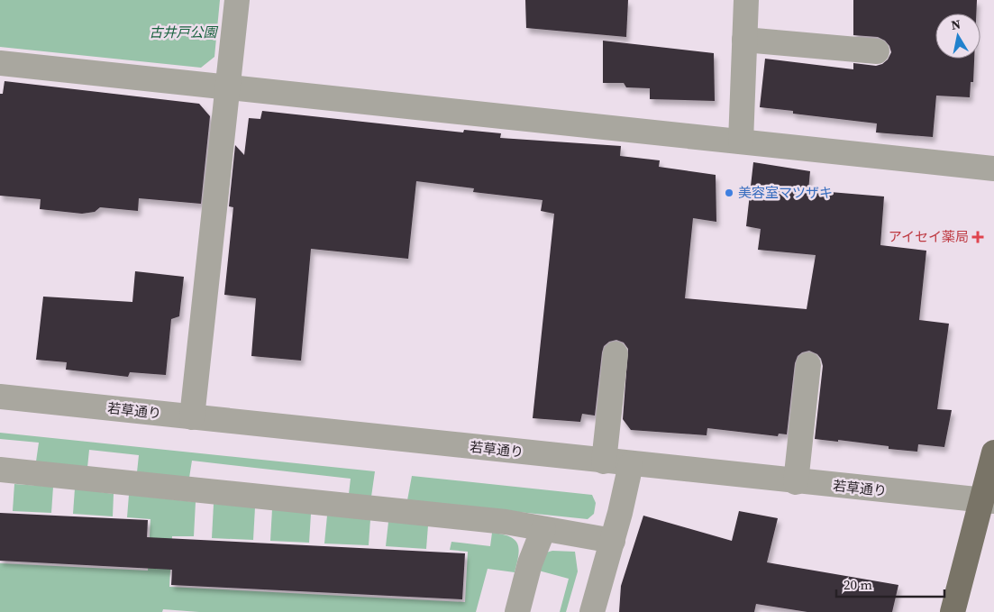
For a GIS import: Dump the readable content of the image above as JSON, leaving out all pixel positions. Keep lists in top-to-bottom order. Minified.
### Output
{"streets":{"street":["若草通り"]},"parks":["古井戸公園"],"places":{"other":["美容室マツザキ"],"health":["アイセイ薬局"]},"scale_bar":"20 m","north":"top"}
